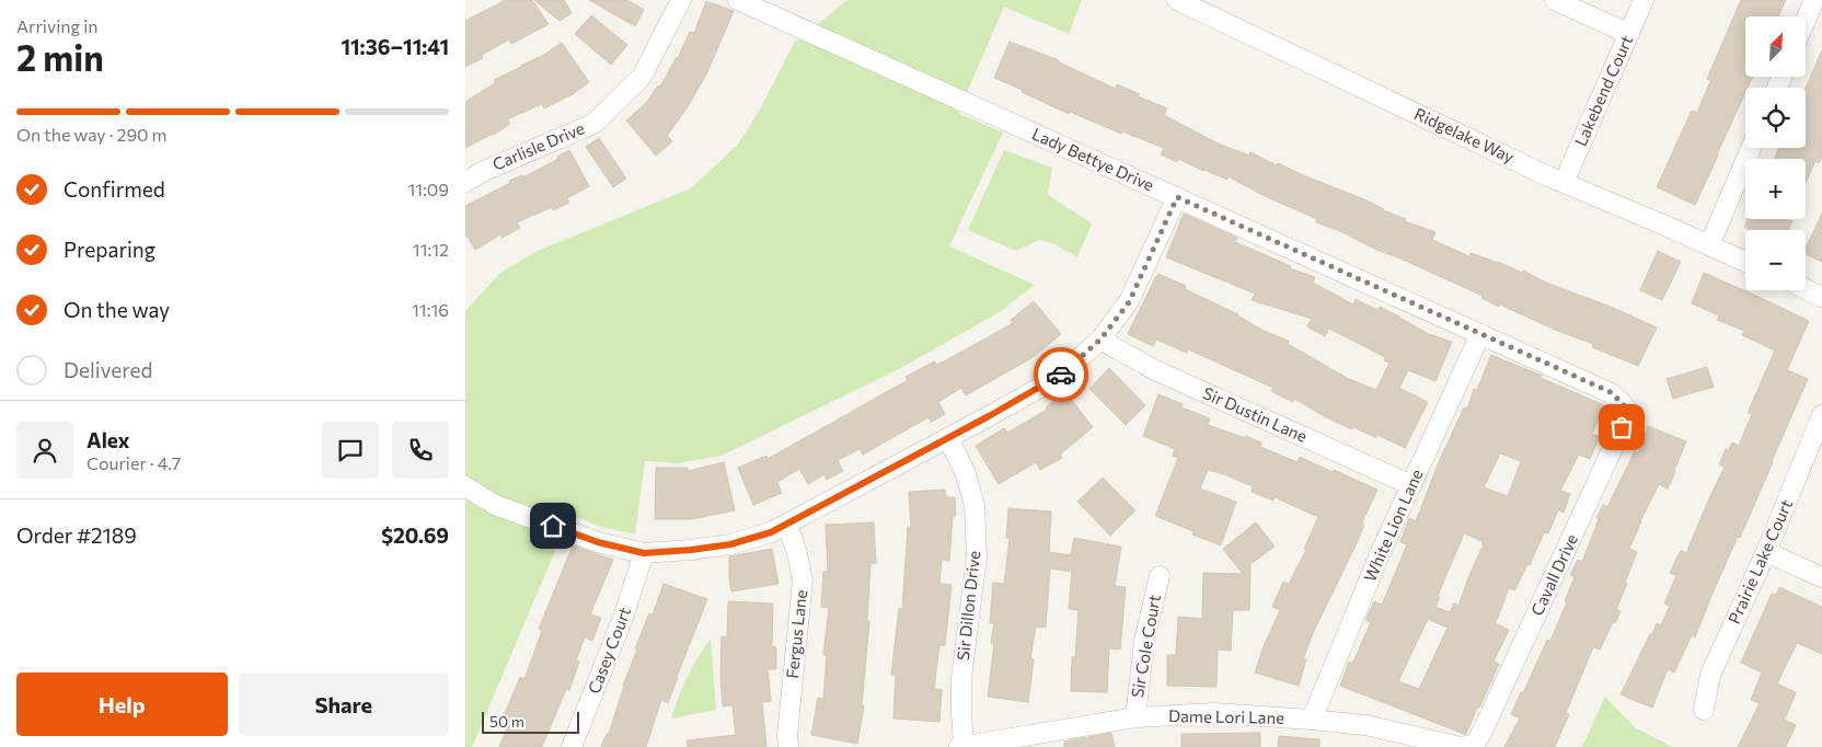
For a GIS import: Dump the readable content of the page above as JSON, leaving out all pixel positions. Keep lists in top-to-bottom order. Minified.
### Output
{"streets":{"street":["Lakebend Court","Ridgelake Way","Carlisle Drive","Lady Bettye Drive","Sir Dustin Lane","White Lion Lane","Prairie Lake Court","Cavall Drive","Sir Dillon Drive","Fergus Lane","Sir Cole Court","Casey Court","Dame Lori Lane"]},"crossings":[["Lakebend Court","Ridgelake Way"],["Lady Bettye Drive","White Lion Lane"],["Lady Bettye Drive","Cavall Drive"],["Sir Dustin Lane","White Lion Lane"],["White Lion Lane","Dame Lori Lane"],["Cavall Drive","Dame Lori Lane"],["Sir Dillon Drive","Dame Lori Lane"],["Sir Cole Court","Dame Lori Lane"]],"scale_bar":"50 m","north":"top right","page":{"heading":["2 min","Arriving in","11:36–11:41"],"panel":["Alex","Courier · 4.7","Order #2189","$20.69"],"map_buttons":["+","−"],"bar":"On the way · 290 m","list":[["Confirmed","11:09"],["Preparing","11:12"],["On the way","11:16"],"Delivered"],"buttons":["Help","Share"],"scale":"50 m"}}
